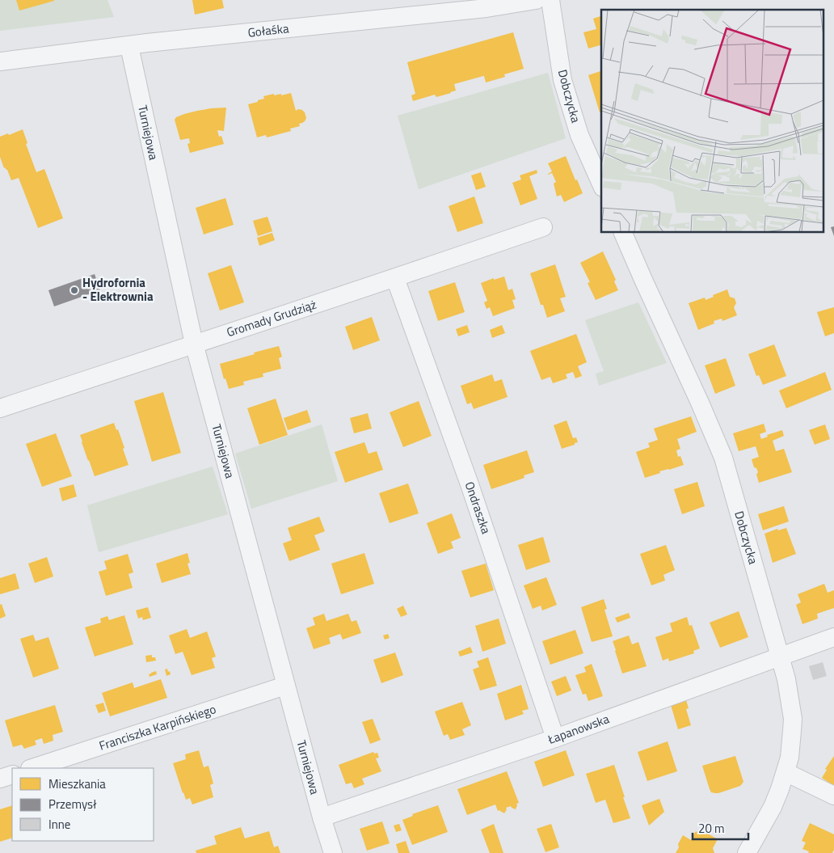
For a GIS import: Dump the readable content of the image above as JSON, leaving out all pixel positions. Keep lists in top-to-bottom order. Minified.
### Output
{"streets":{"street":["Gołaśka","Dobczycka","Turniejowa","Gromady Grudziąż","Ondraszka","Franciszka Karpińskiego","Łapanowska"]},"crossings":[["Gołaśka","Turniejowa"],["Dobczycka","Łapanowska"],["Turniejowa","Gromady Grudziąż"],["Turniejowa","Franciszka Karpińskiego"],["Turniejowa","Łapanowska"],["Gromady Grudziąż","Ondraszka"],["Ondraszka","Łapanowska"]],"places":["Hydrofornia - Elektrownia"],"legend":["Mieszkania","Przemysł","Inne"],"scale_bar":"20 m"}
